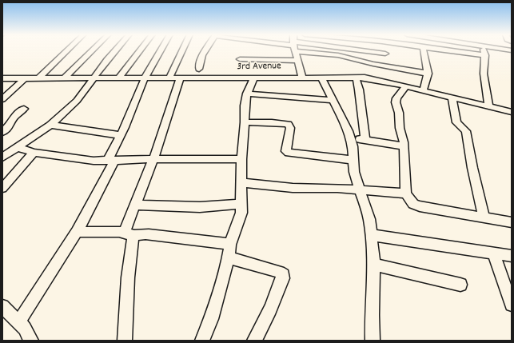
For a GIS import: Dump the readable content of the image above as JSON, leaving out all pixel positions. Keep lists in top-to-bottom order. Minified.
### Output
{"streets":{"street":["3rd Avenue"]}}
